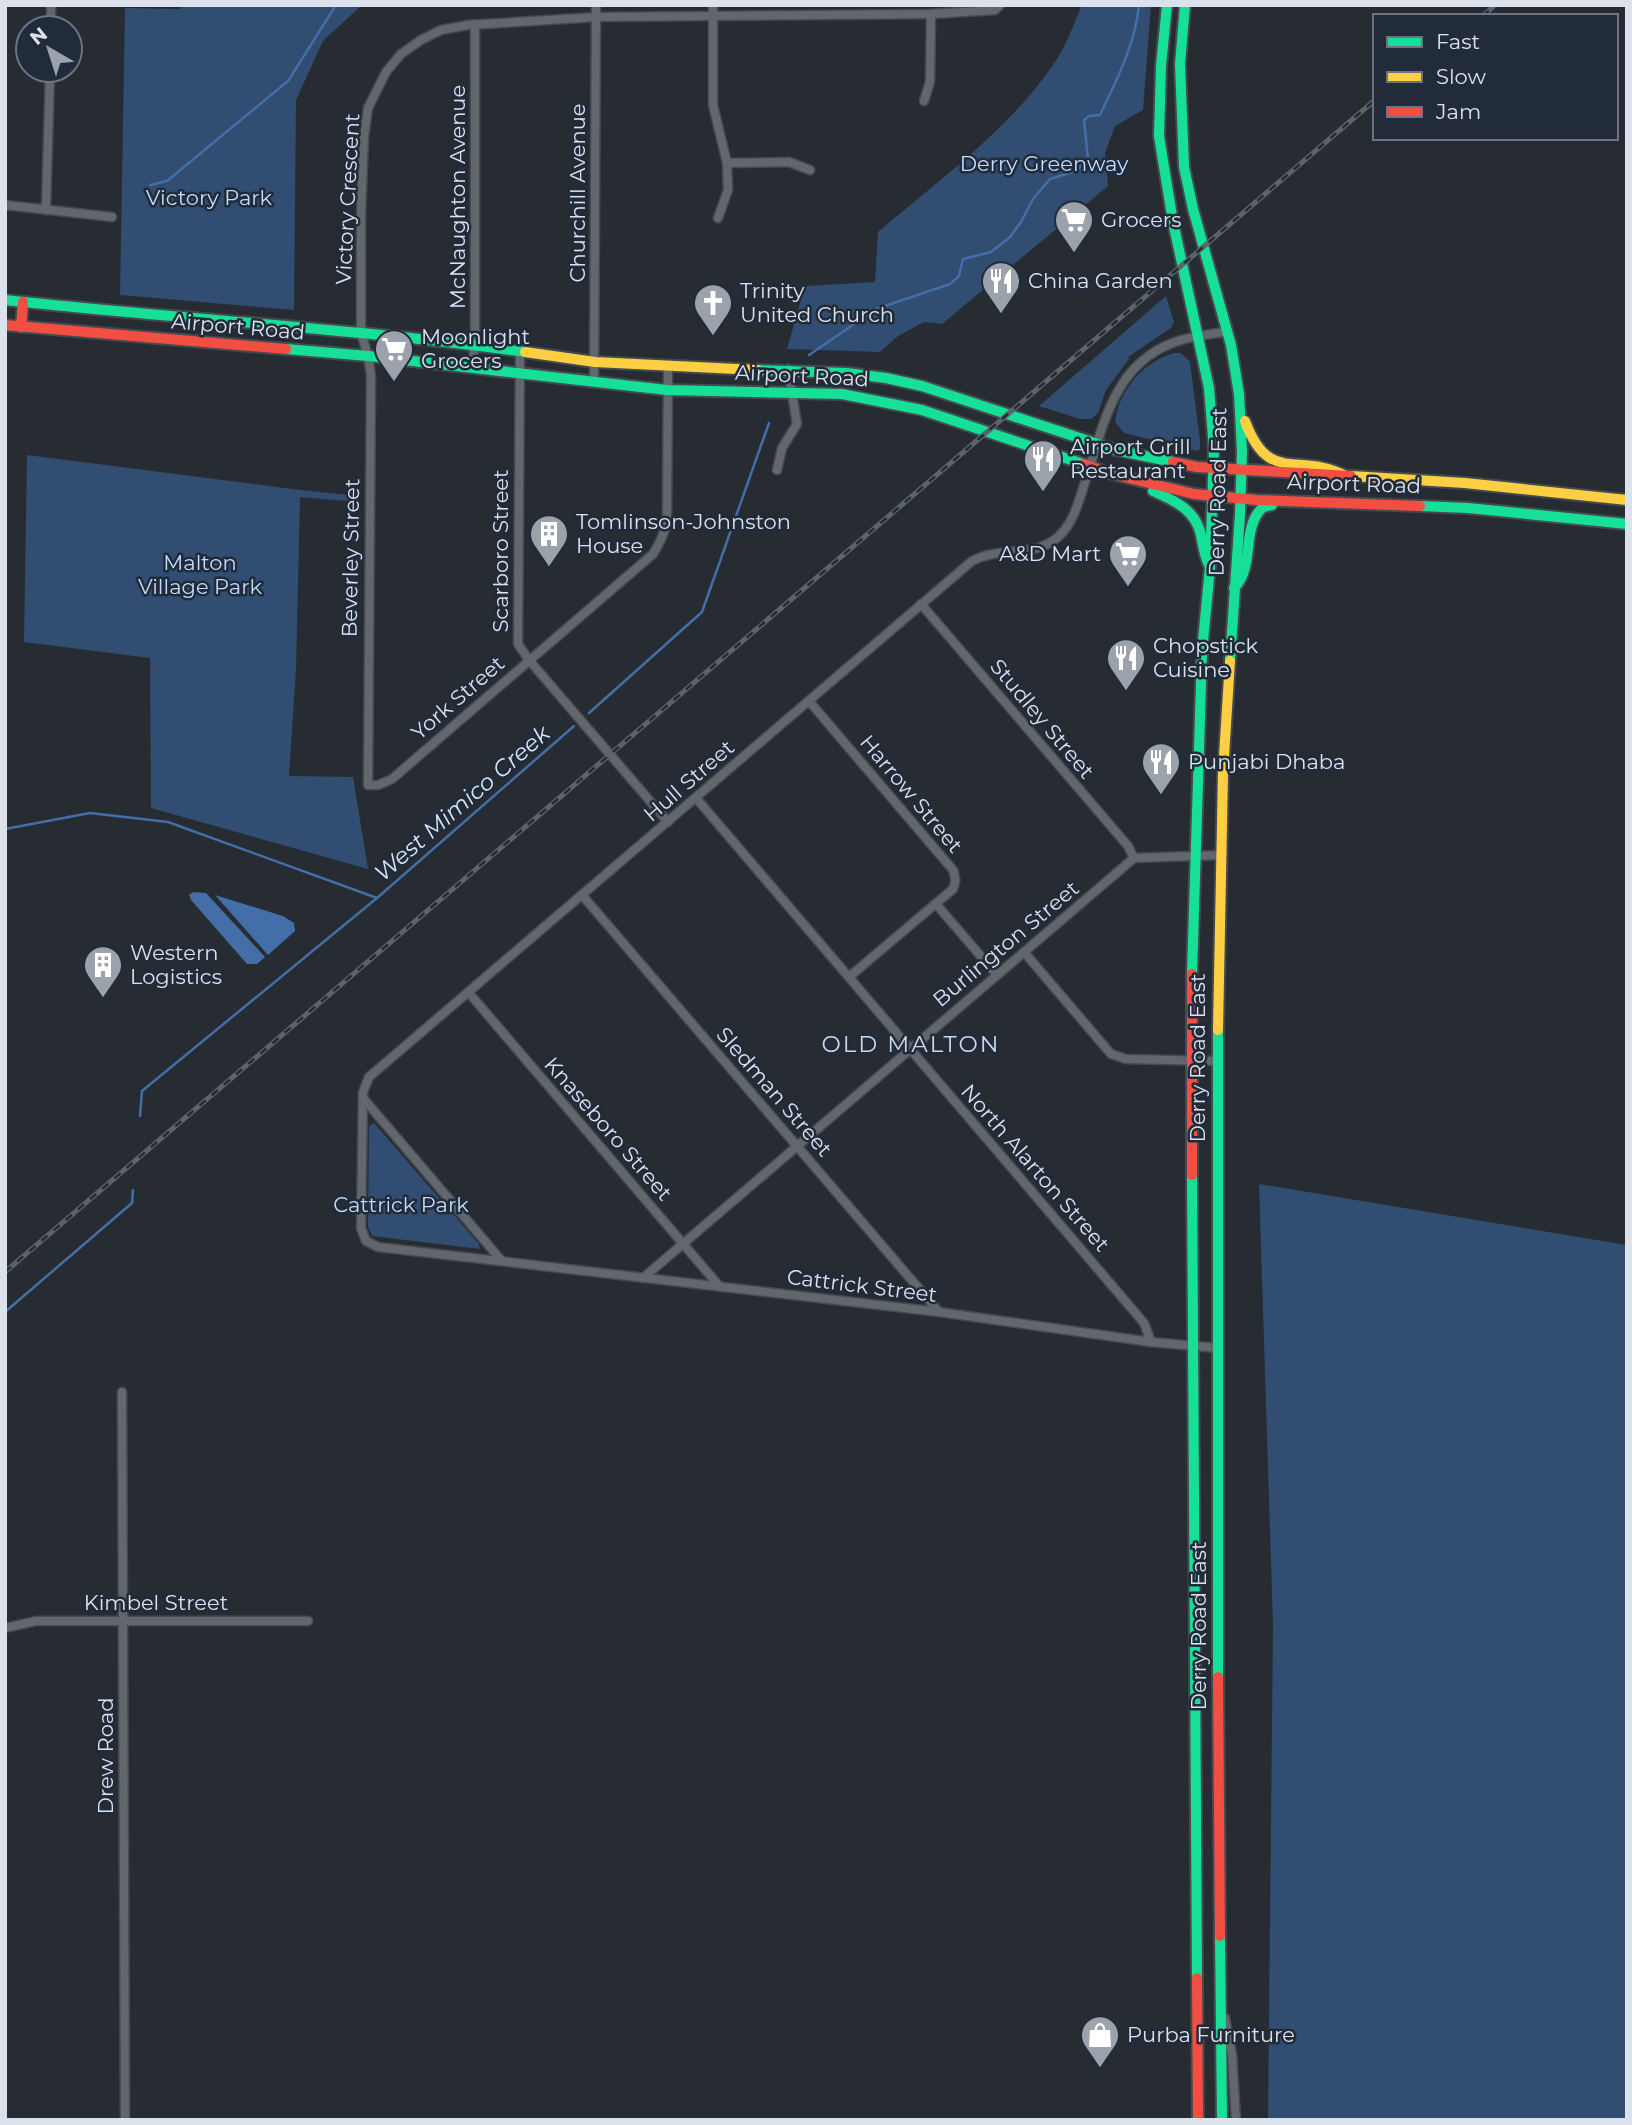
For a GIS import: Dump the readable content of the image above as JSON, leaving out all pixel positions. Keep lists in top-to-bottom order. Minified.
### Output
{"streets":{"main road":["Airport Road","Derry Road East"],"street":["Churchill Avenue","McNaughton Avenue","Victory Crescent","Scarboro Street","Beverley Street","York Street","Studley Street","Hull Street","Harrow Street","Burlington Street","Sledman Street","Knaseboro Street","North Alarton Street","Cattrick Street","Kimbel Street","Drew Road"]},"crossings":[["Churchill Avenue","Victory Crescent"],["Churchill Avenue","Airport Road"],["McNaughton Avenue","Victory Crescent"],["McNaughton Avenue","Airport Road"],["Victory Crescent","Airport Road"],["Victory Crescent","Beverley Street"],["Airport Road","Derry Road East"],["Airport Road","Scarboro Street"],["Airport Road","Beverley Street"],["Airport Road","York Street"],["Airport Road","Hull Street"],["Derry Road East","Hull Street"],["Derry Road East","Cattrick Street"],["Scarboro Street","York Street"],["Scarboro Street","Hull Street"],["Beverley Street","York Street"],["Studley Street","Hull Street"],["Studley Street","Burlington Street"],["Hull Street","Harrow Street"],["Hull Street","Sledman Street"],["Hull Street","Knaseboro Street"],["Hull Street","North Alarton Street"],["Hull Street","Cattrick Street"],["Harrow Street","North Alarton Street"],["Burlington Street","Sledman Street"],["Burlington Street","Knaseboro Street"],["Burlington Street","North Alarton Street"],["Burlington Street","Cattrick Street"],["Sledman Street","Cattrick Street"],["Knaseboro Street","Cattrick Street"],["North Alarton Street","Cattrick Street"],["Kimbel Street","Drew Road"]],"districts":["OLD MALTON"],"water":["West Mimico Creek"],"parks":["Derry Greenway","Victory Park","Malton Village Park","Cattrick Park"],"places":{"supermarket":["Grocers","Moonlight Grocers","A&D Mart"],"restaurant":["China Garden","Airport Grill Restaurant","Chopstick Cuisine","Punjabi Dhaba"],"church":["Trinity United Church"],"building":["Tomlinson-Johnston House","Western Logistics"],"shop":["Purba Furniture"]},"legend":["Fast","Slow","Jam"],"north":"top left"}
